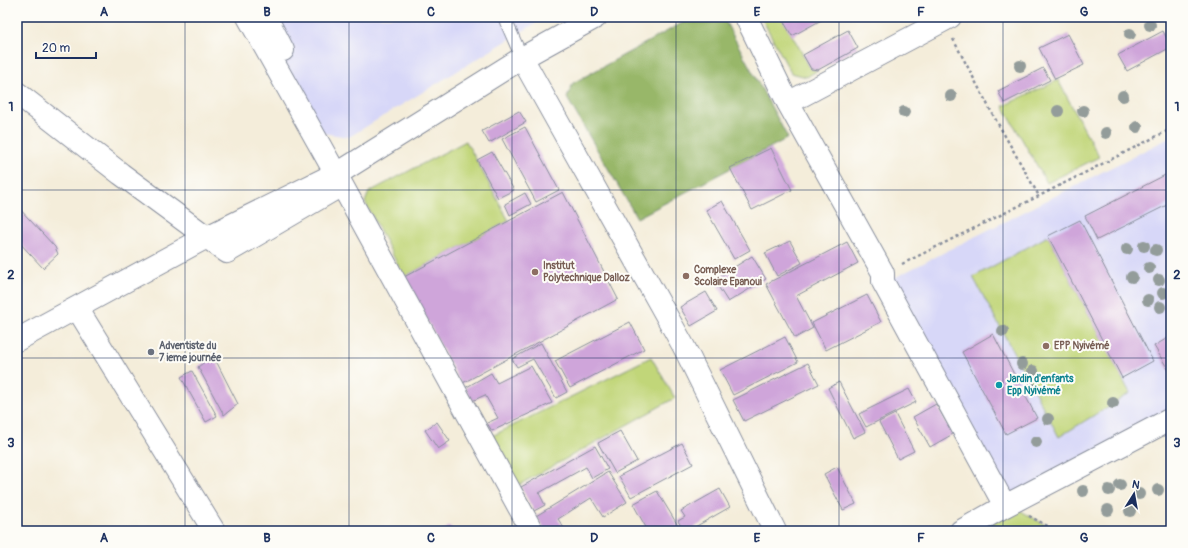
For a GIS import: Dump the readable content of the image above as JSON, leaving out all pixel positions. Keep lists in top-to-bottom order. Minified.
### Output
{"places":["Institut Polytechnique Dalloz","Complexe Scolaire Epanoui","EPP Nyivémé","Adventiste du 7 ieme journée","Jardin d'enfants Epp Nyivémé"],"scale_bar":"20 m","north":"top","grid":{"columns":["A","B","C","D","E","F","G"],"rows":["1","2","3"]}}
